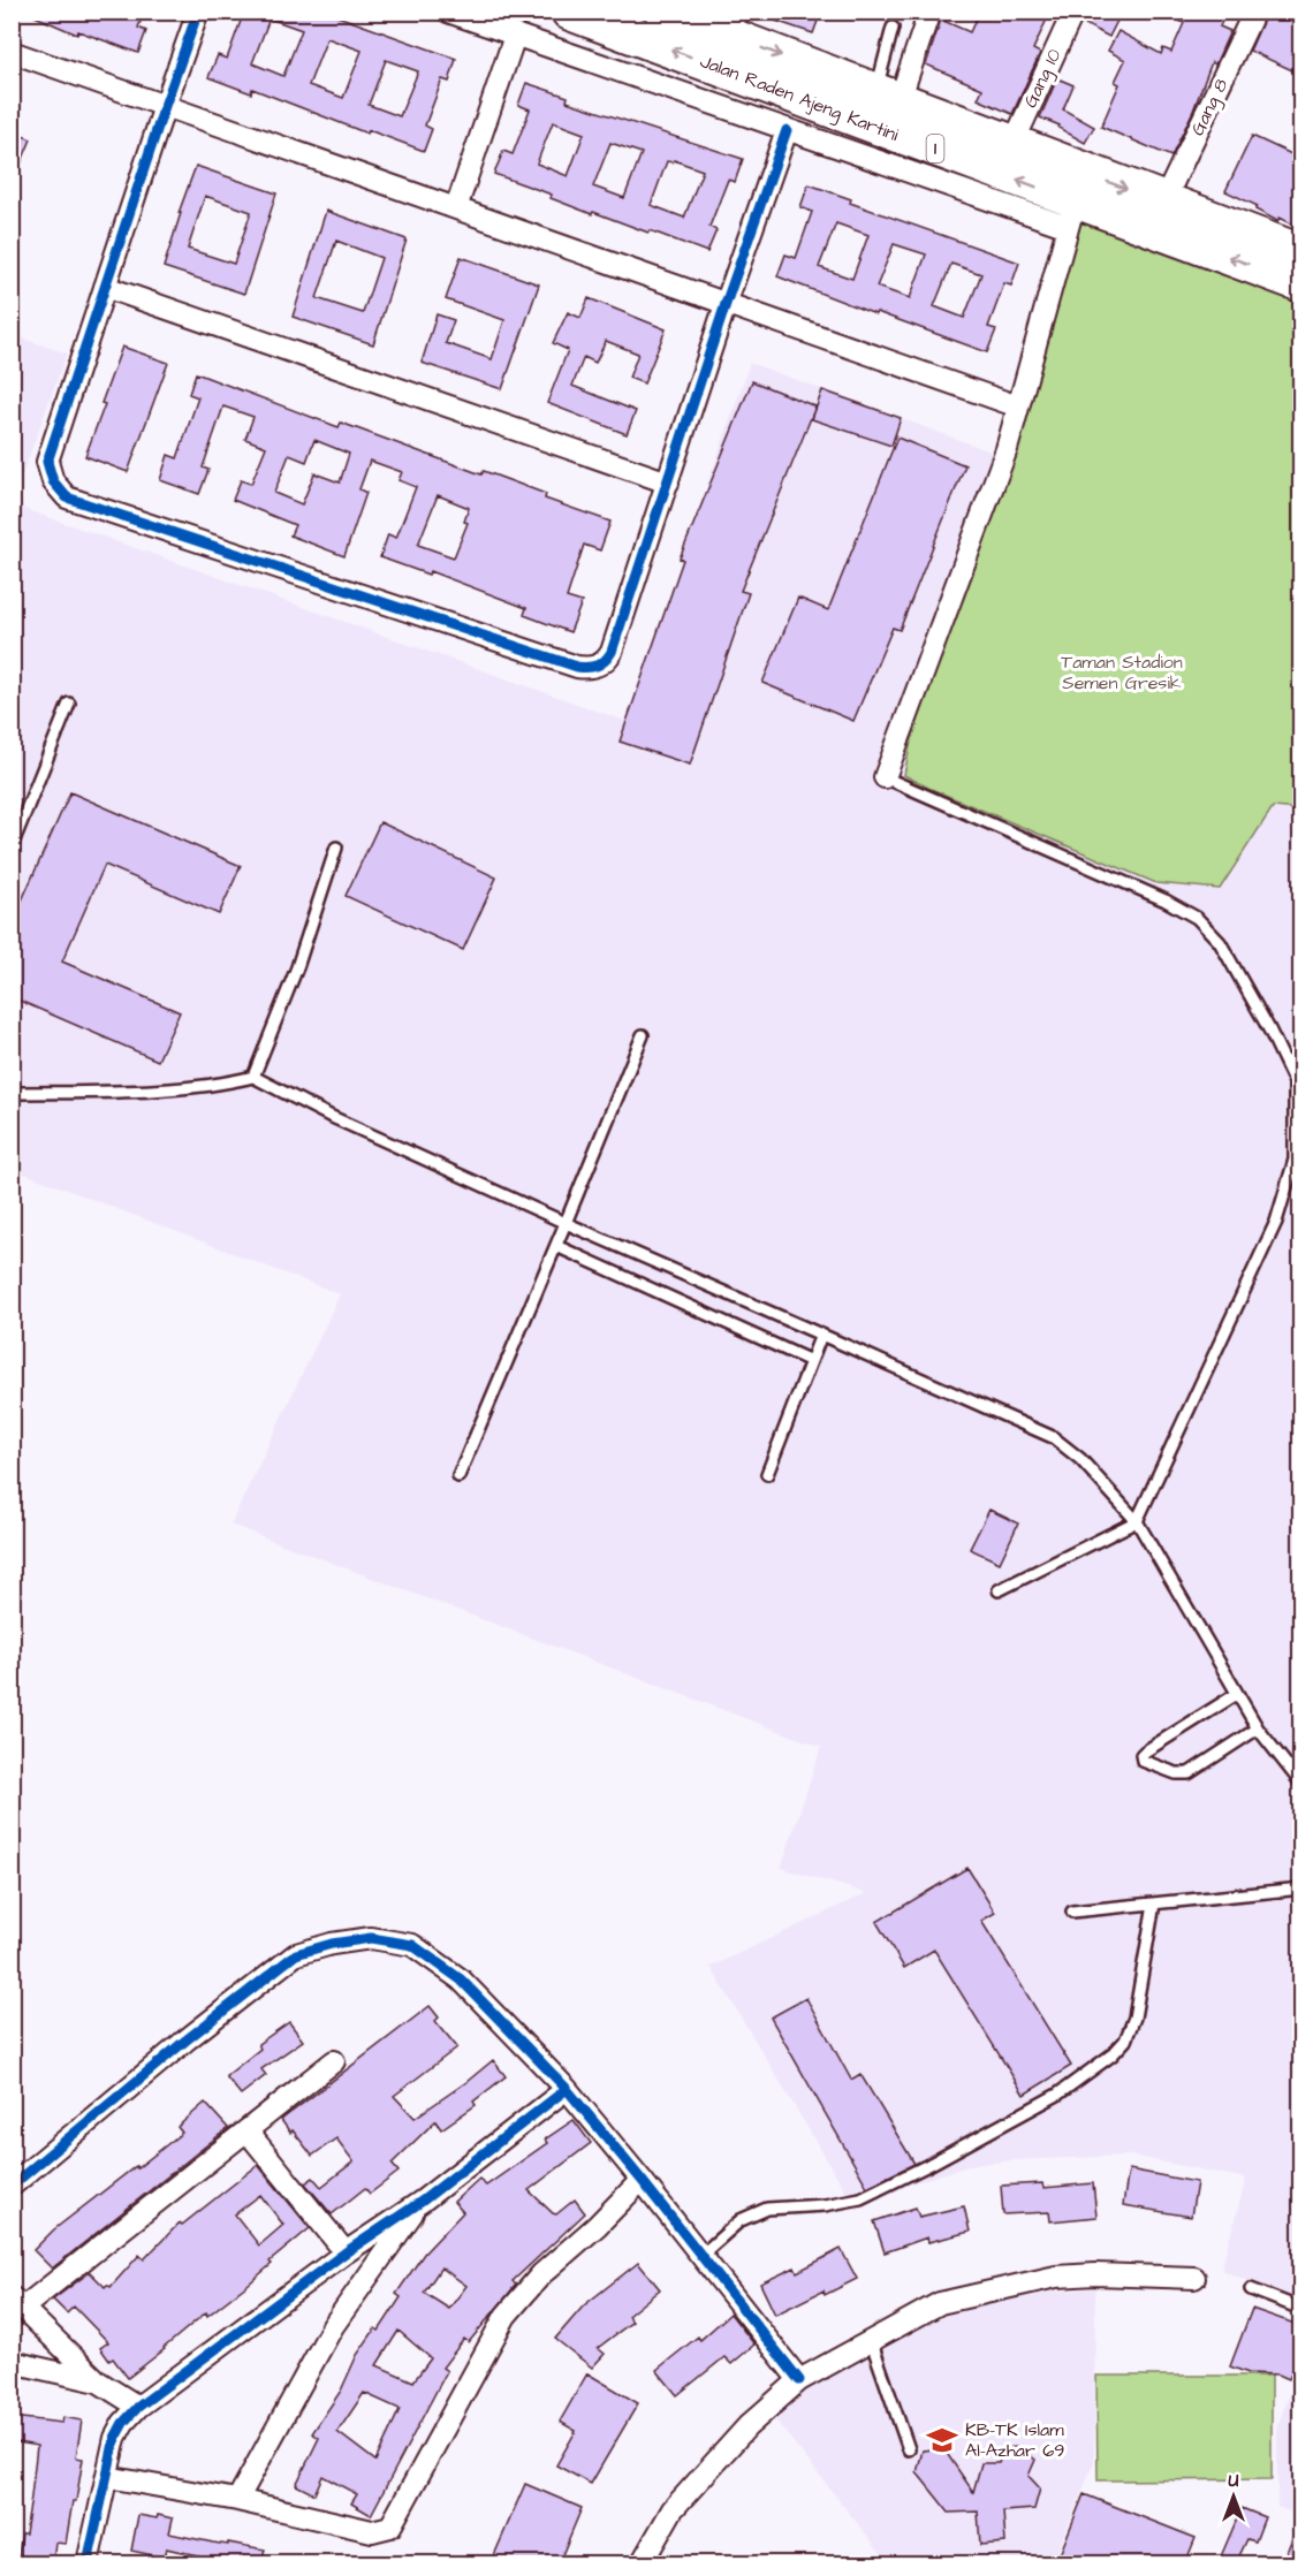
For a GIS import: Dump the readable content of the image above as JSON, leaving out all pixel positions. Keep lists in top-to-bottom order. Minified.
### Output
{"streets":{"highway":["Jalan Raden Ajeng Kartini","1"],"street":["Gang 10","Gang 8"]},"crossings":[["Gang 10","Jalan Raden Ajeng Kartini"],["Jalan Raden Ajeng Kartini","Gang 8"]],"parks":["Taman Stadion Semen Gresik"],"places":{"school or university":["KB-TK Islam Al-Azhar 69"]},"north":"top"}
